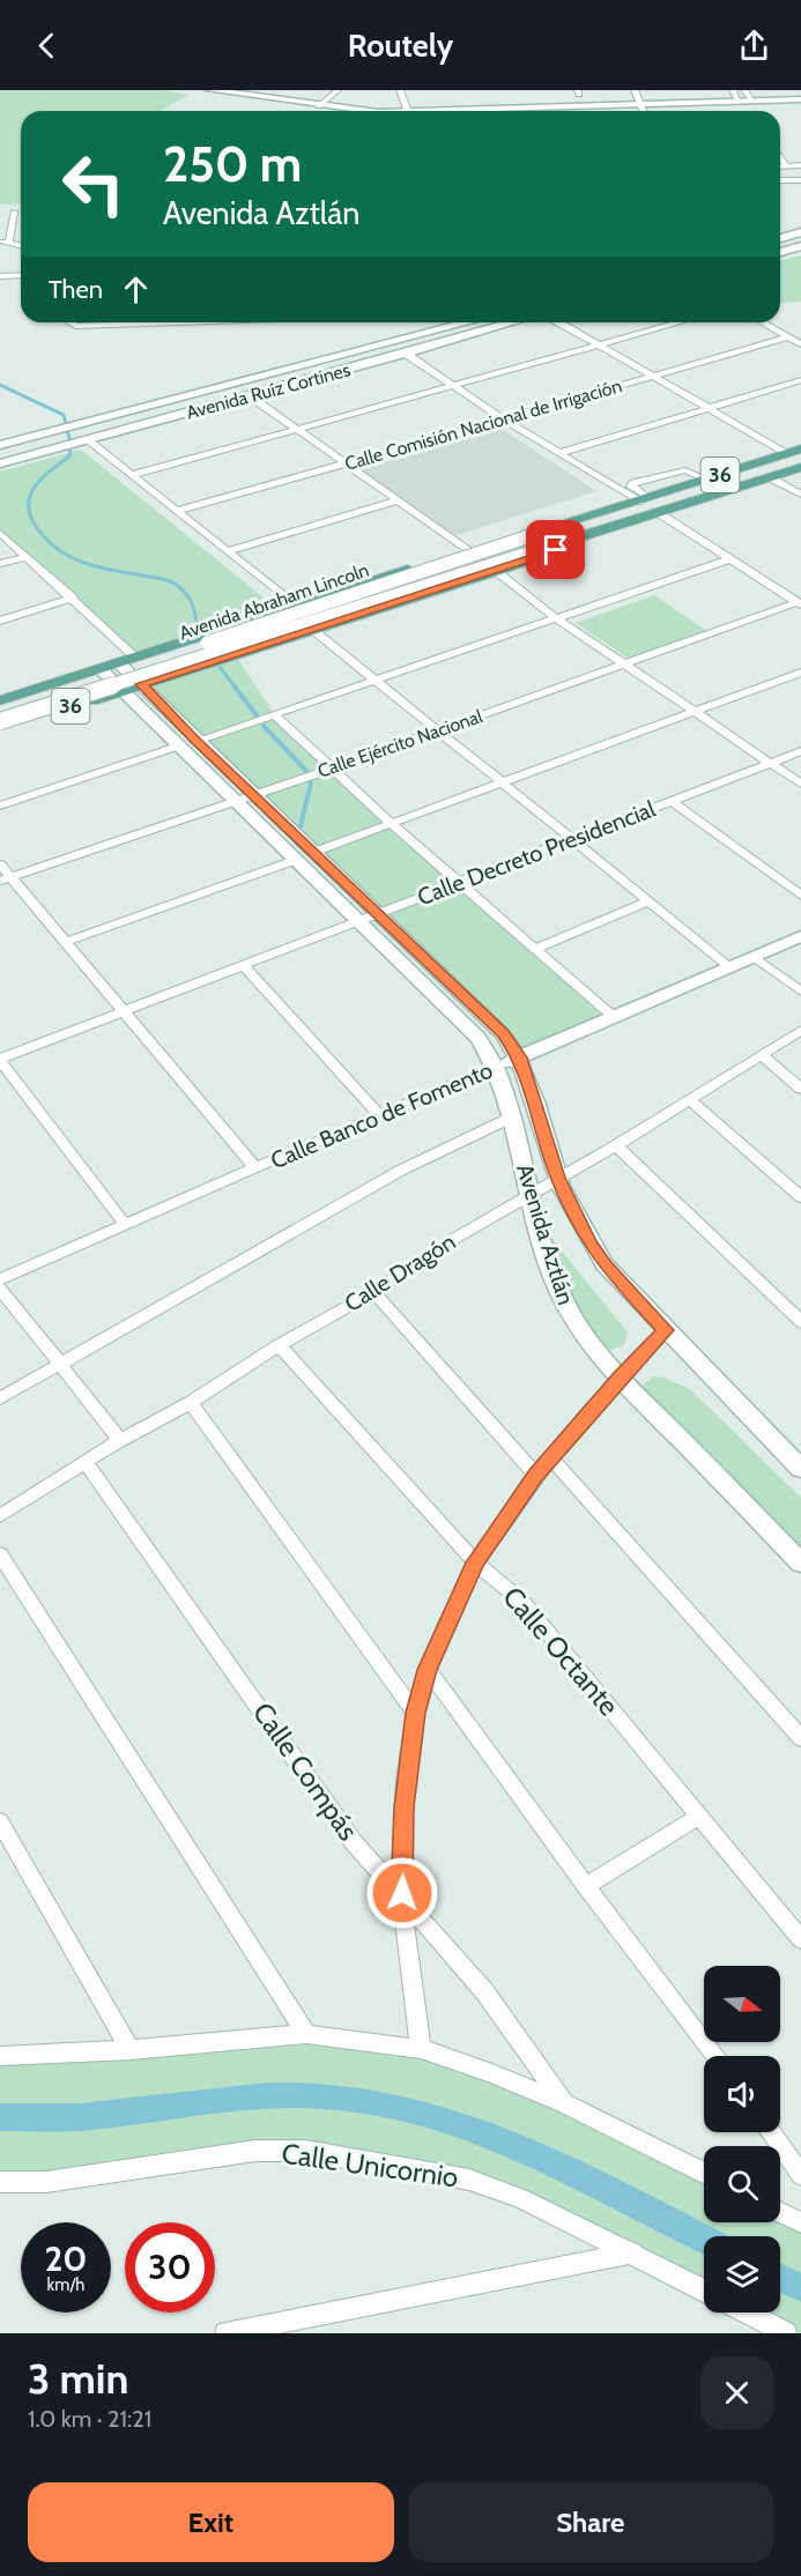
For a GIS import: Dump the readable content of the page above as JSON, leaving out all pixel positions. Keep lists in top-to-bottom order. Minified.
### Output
{"streets":{"main road":["Avenida Ruíz Cortines","36","Avenida Abraham Lincoln","Calle Banco de Fomento","Avenida Aztlán"],"street":["Calle Comisión Nacional de Irrigación","Calle Ejército Nacional","Calle Decreto Presidencial","Calle Dragón","Calle Octante","Calle Compás","Calle Unicornio"]},"crossings":[["36","Avenida Abraham Lincoln"],["Avenida Abraham Lincoln","Avenida Aztlán"],["Calle Ejército Nacional","Avenida Aztlán"],["Calle Decreto Presidencial","Avenida Aztlán"],["Calle Banco de Fomento","Avenida Aztlán"],["Avenida Aztlán","Calle Dragón"],["Calle Dragón","Calle Octante"],["Calle Dragón","Calle Compás"]],"north":"right","page":{"header":"Routely","turn":["250 m","Avenida Aztlán"],"then":"Then","speed":"20 km/h","limit":"30","heading":["3 min","1.0 km · 21:21"],"buttons":["Exit","Share"]}}
